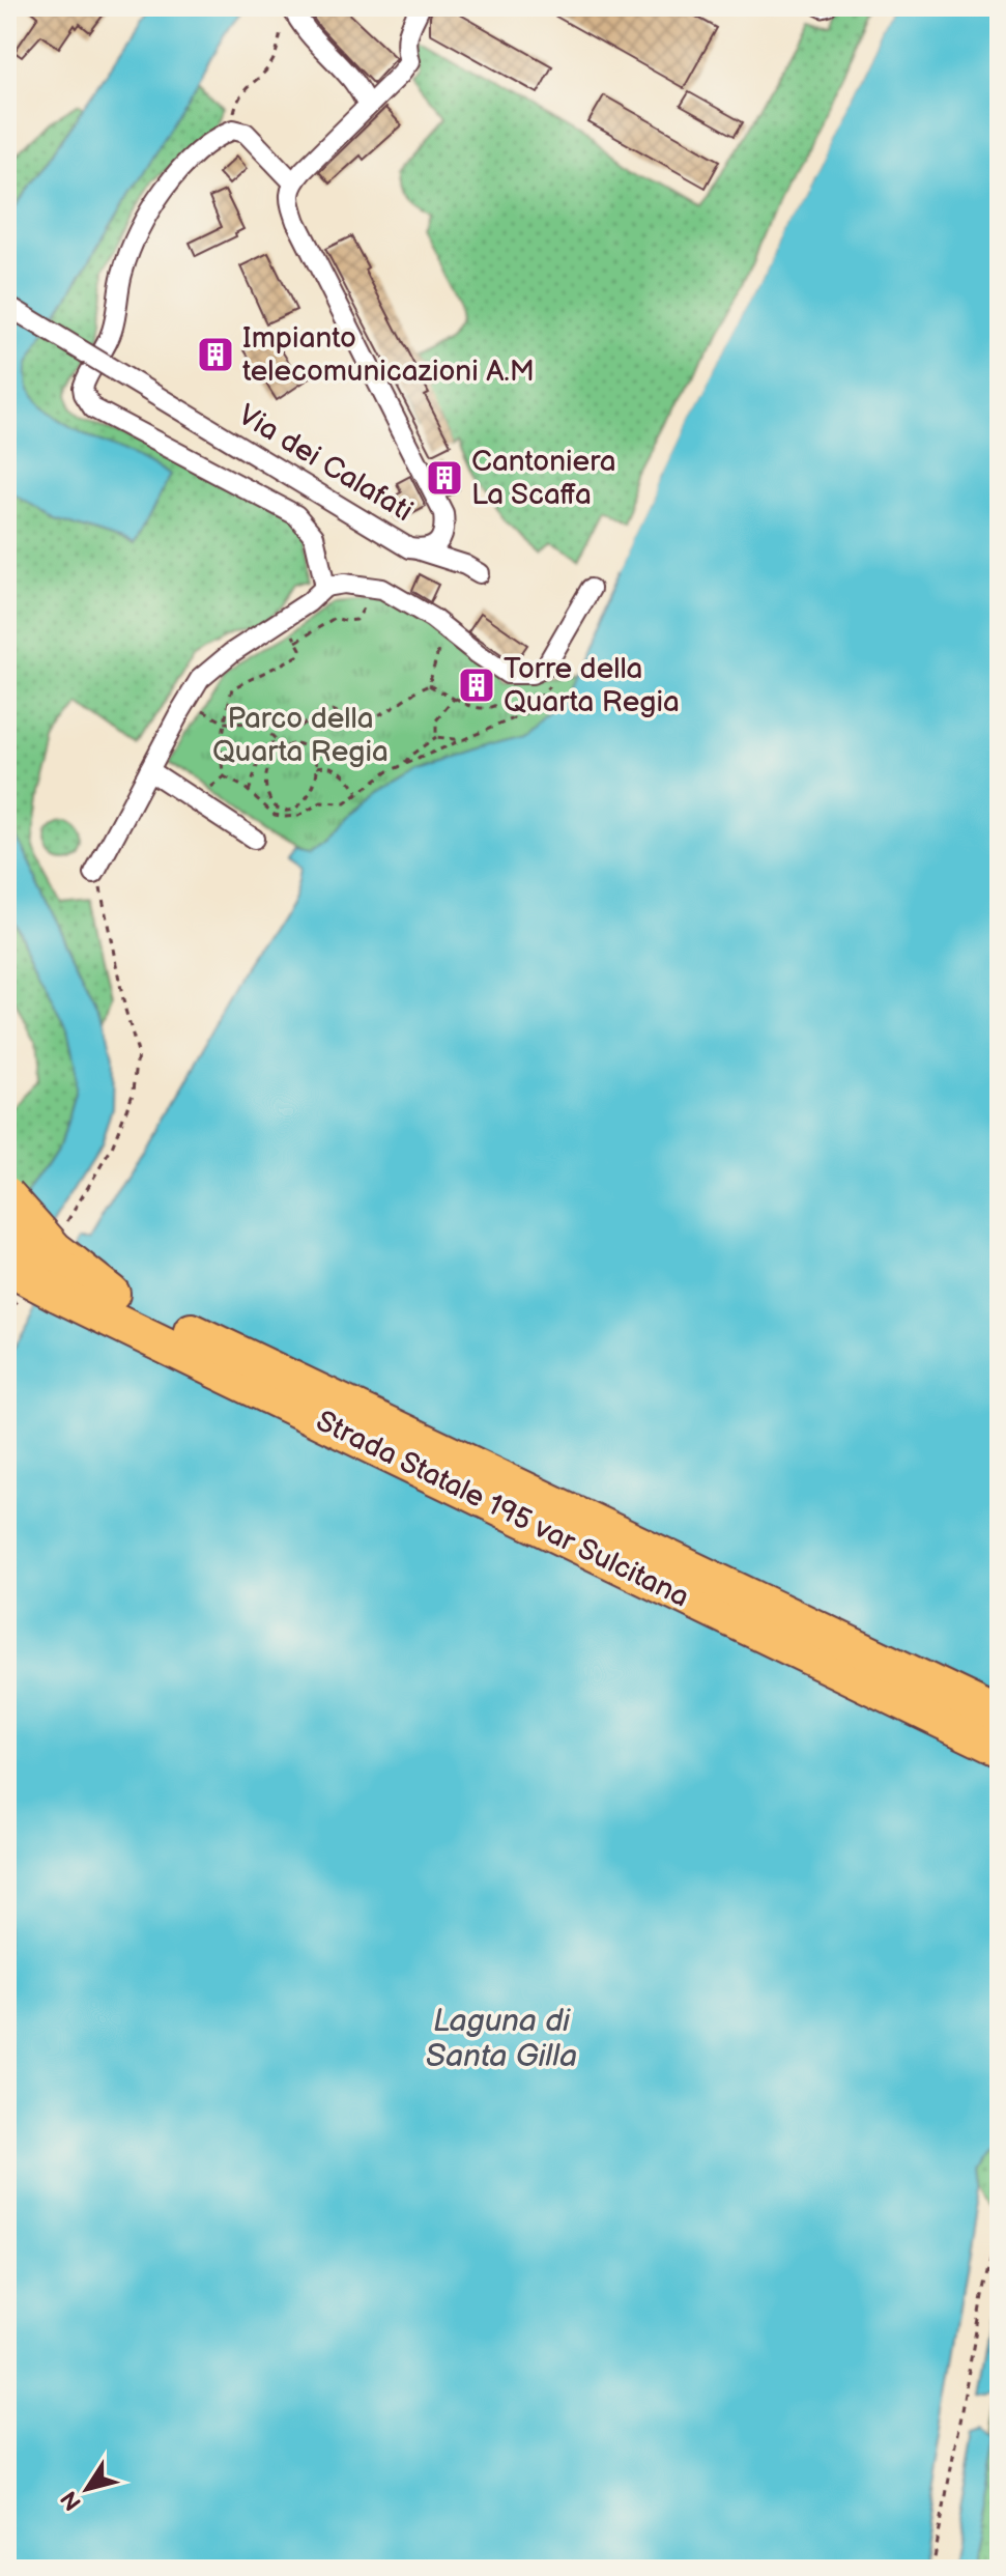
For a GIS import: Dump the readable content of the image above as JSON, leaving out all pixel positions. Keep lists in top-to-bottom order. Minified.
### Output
{"streets":{"highway":["Strada Statale 195 var Sulcitana"],"street":["Via dei Calafati"]},"water":["Laguna di Santa Gilla"],"parks":["Parco della Quarta Regia"],"places":{"building":["Impianto telecomunicazioni A.M","Cantoniera La Scaffa","Torre della Quarta Regia"]},"north":"bottom left"}
